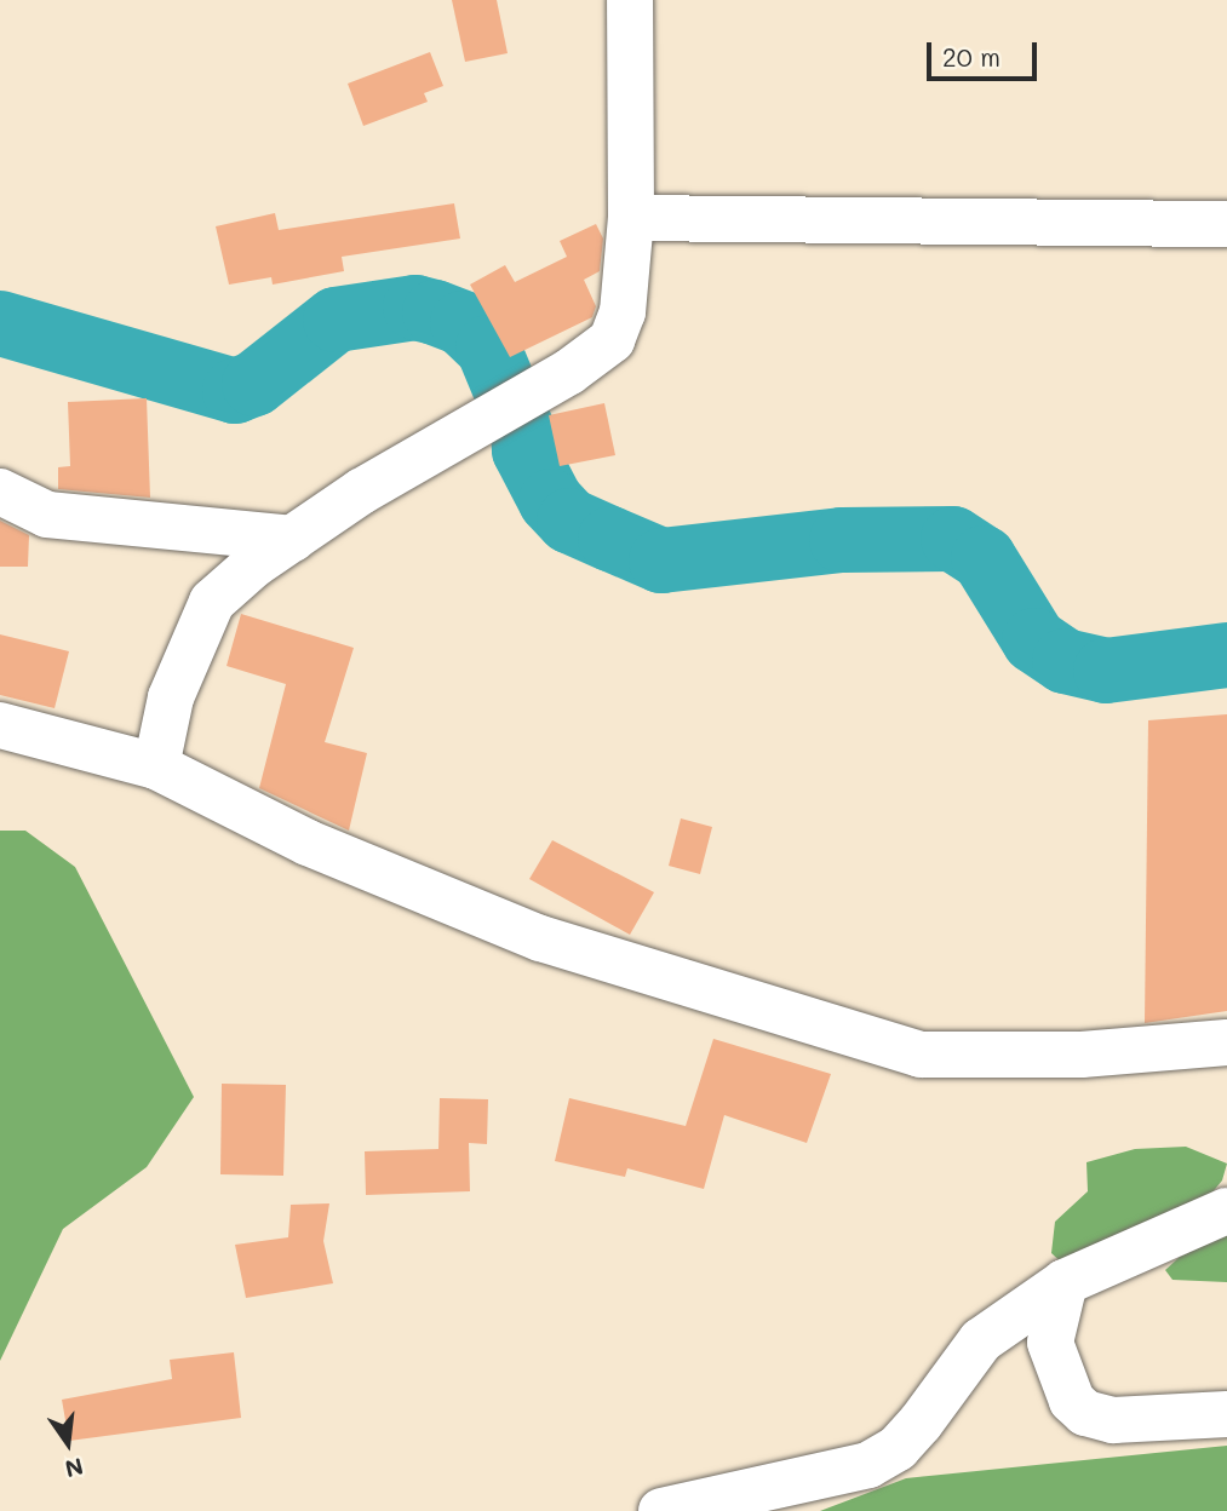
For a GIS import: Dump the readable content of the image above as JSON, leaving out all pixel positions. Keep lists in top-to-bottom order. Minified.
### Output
{"scale_bar":"20 m","north":"bottom"}
